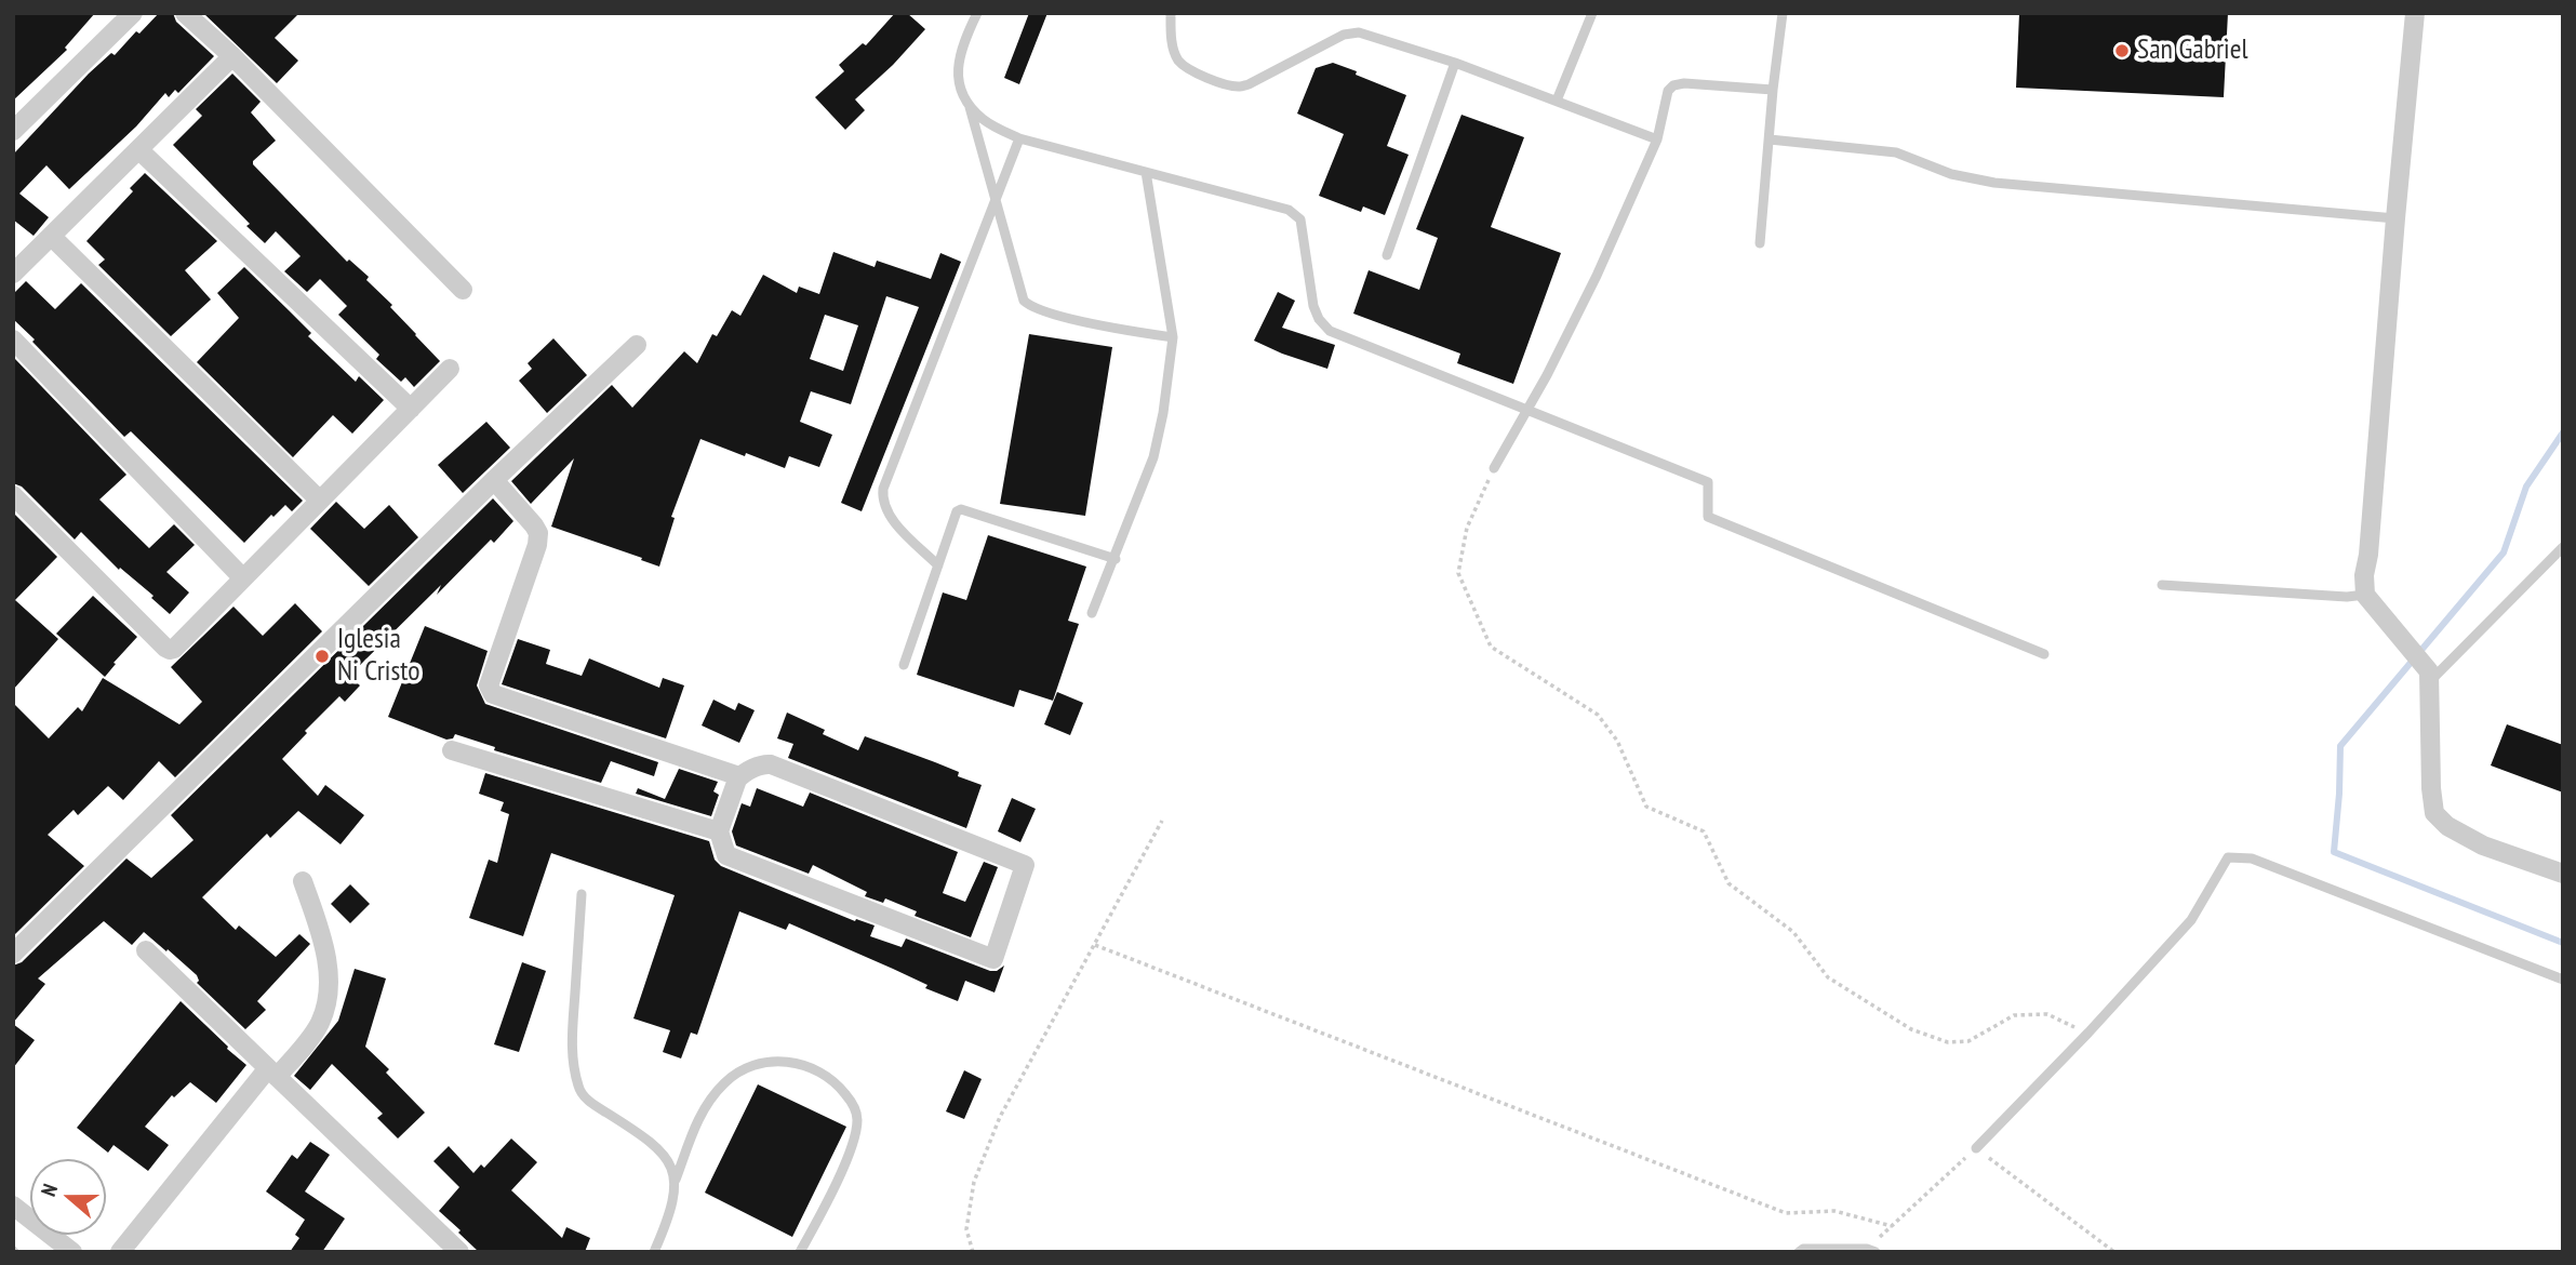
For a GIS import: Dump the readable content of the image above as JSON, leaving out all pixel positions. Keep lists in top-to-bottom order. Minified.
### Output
{"places":["San Gabriel","Iglesia Ni Cristo"],"north":"left"}
